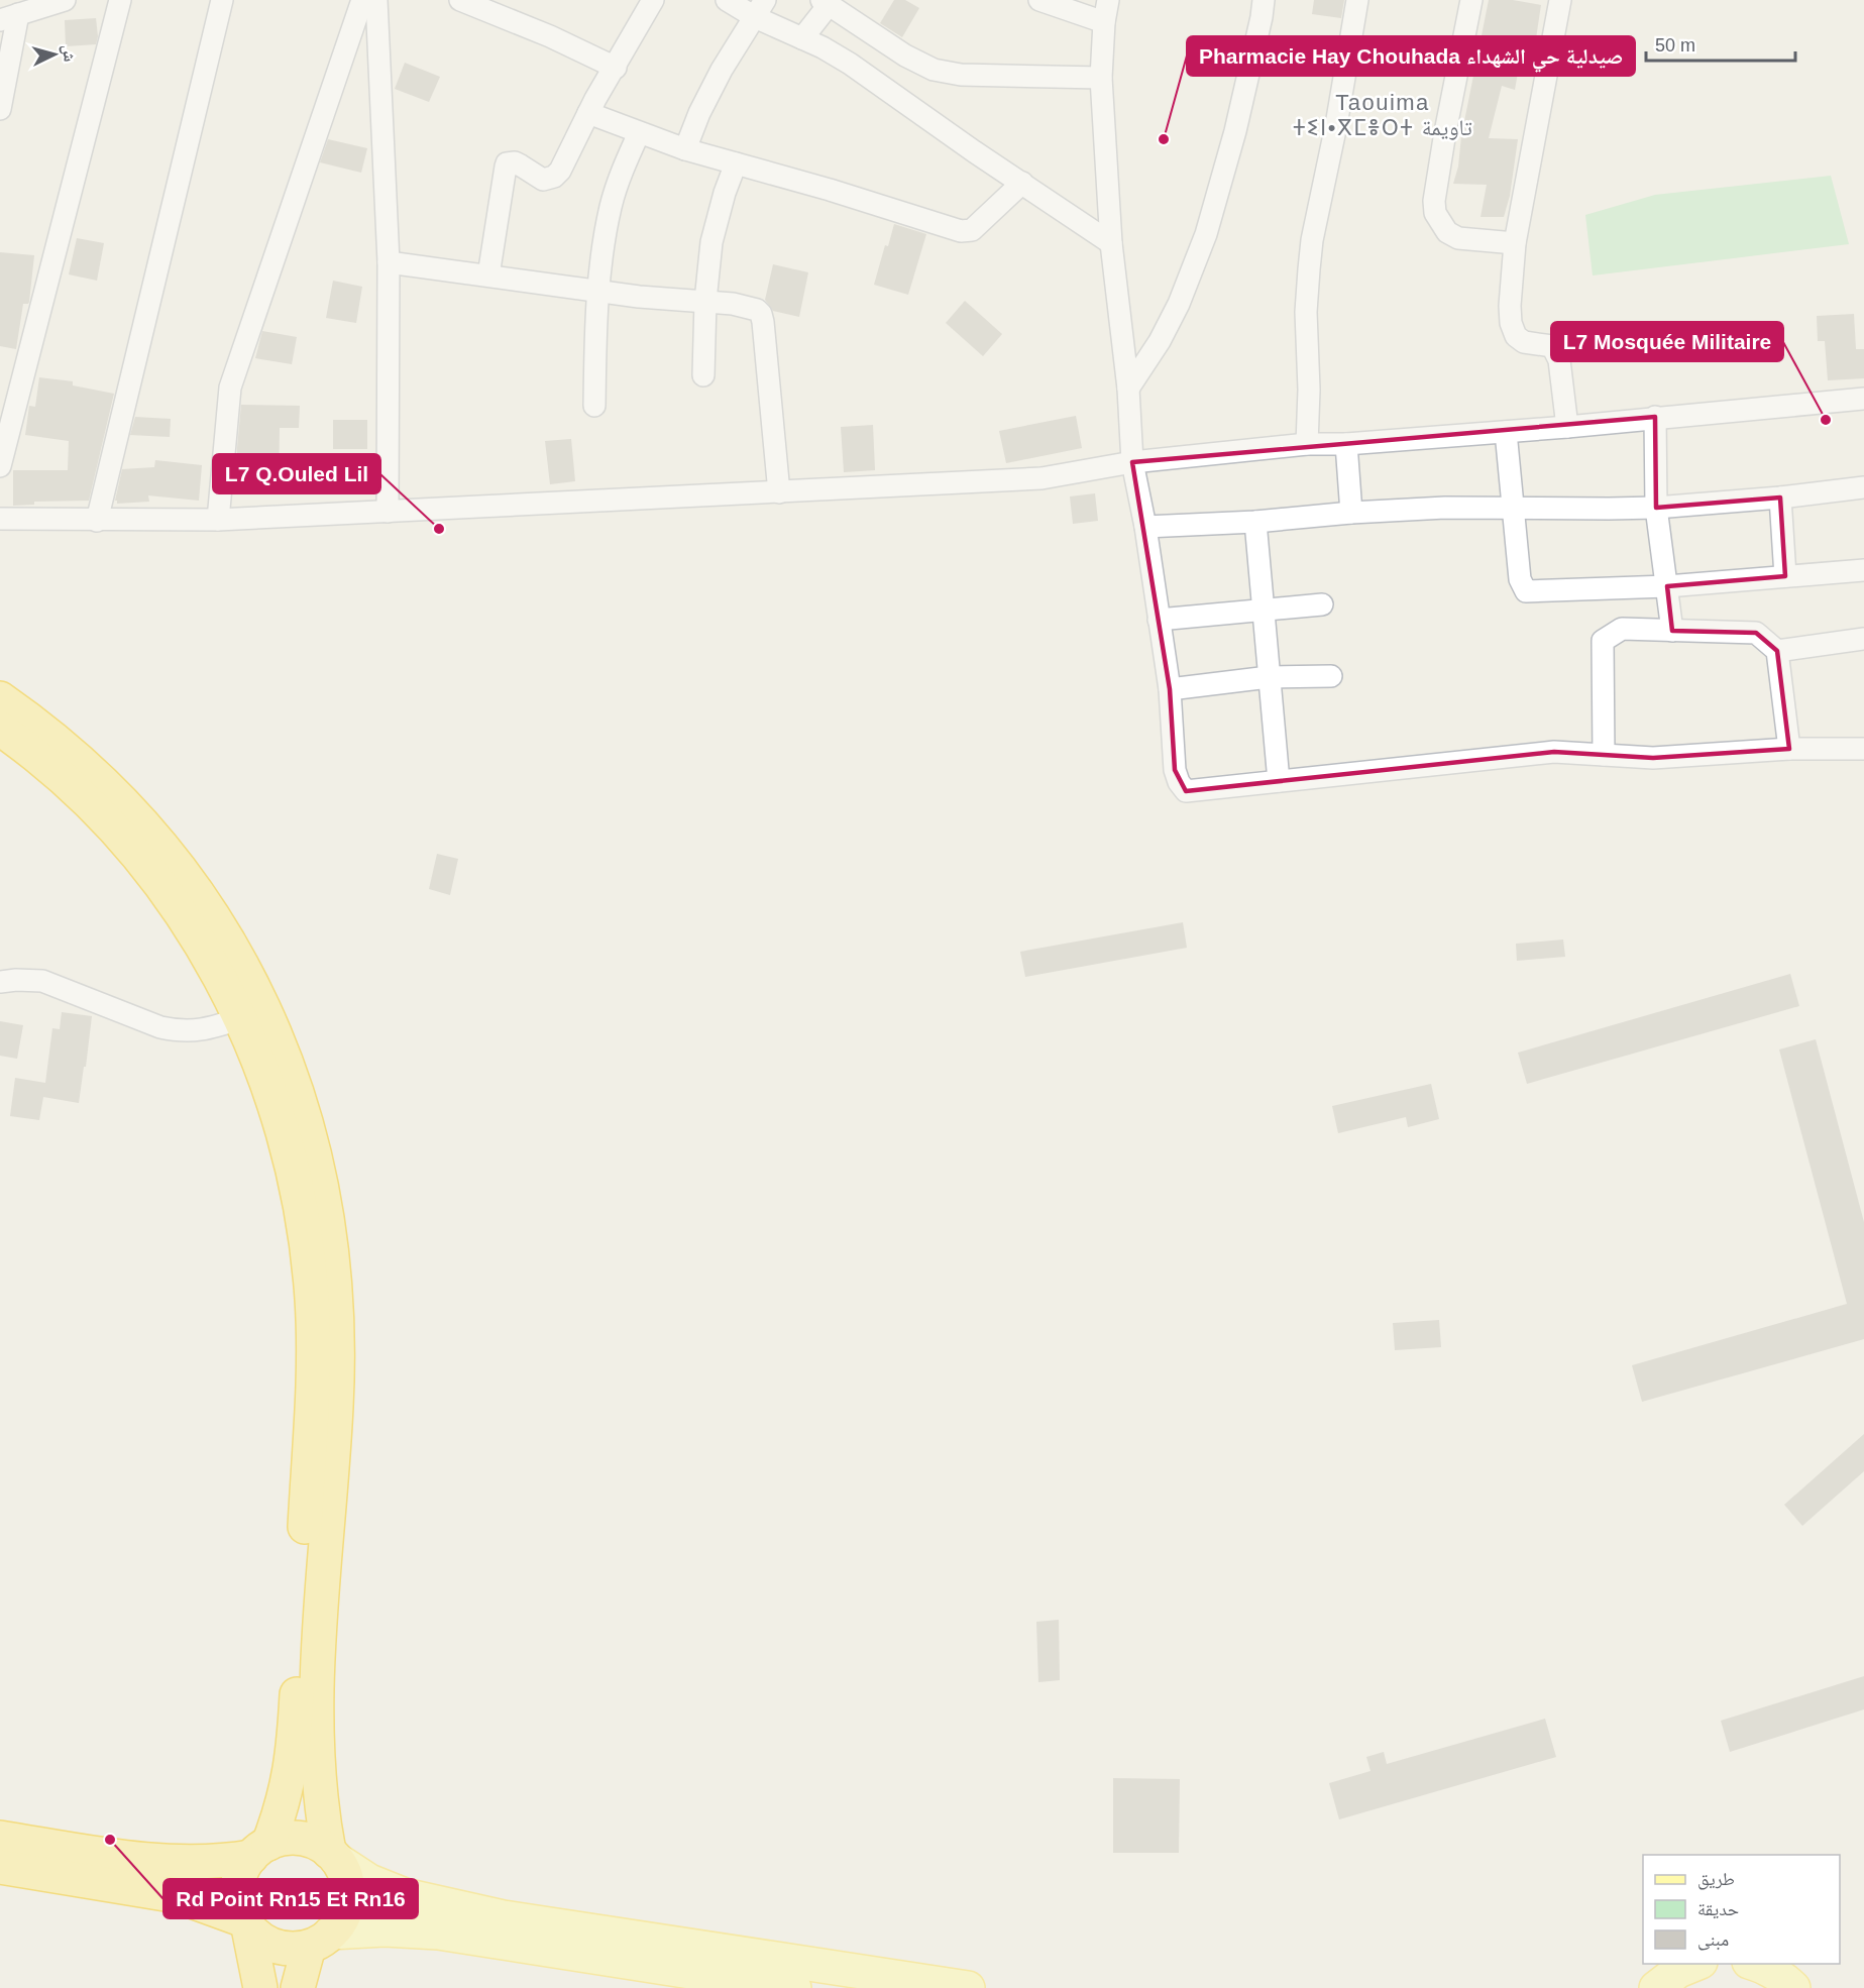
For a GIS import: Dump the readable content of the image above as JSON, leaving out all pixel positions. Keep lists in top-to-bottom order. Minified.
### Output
{"districts":["Taouima ⵜⵉⵏ•ⴳⵎⴻⵔⵜ تاويمة"],"places":["Pharmacie Hay Chouhada صيدلية حي الشهداء","L7 Mosquée Militaire","L7 Q.Ouled Lil","Rd Point Rn15 Et Rn16"],"legend":["طريق","حديقة","مبنى"],"scale_bar":"50 m","north":"right"}
